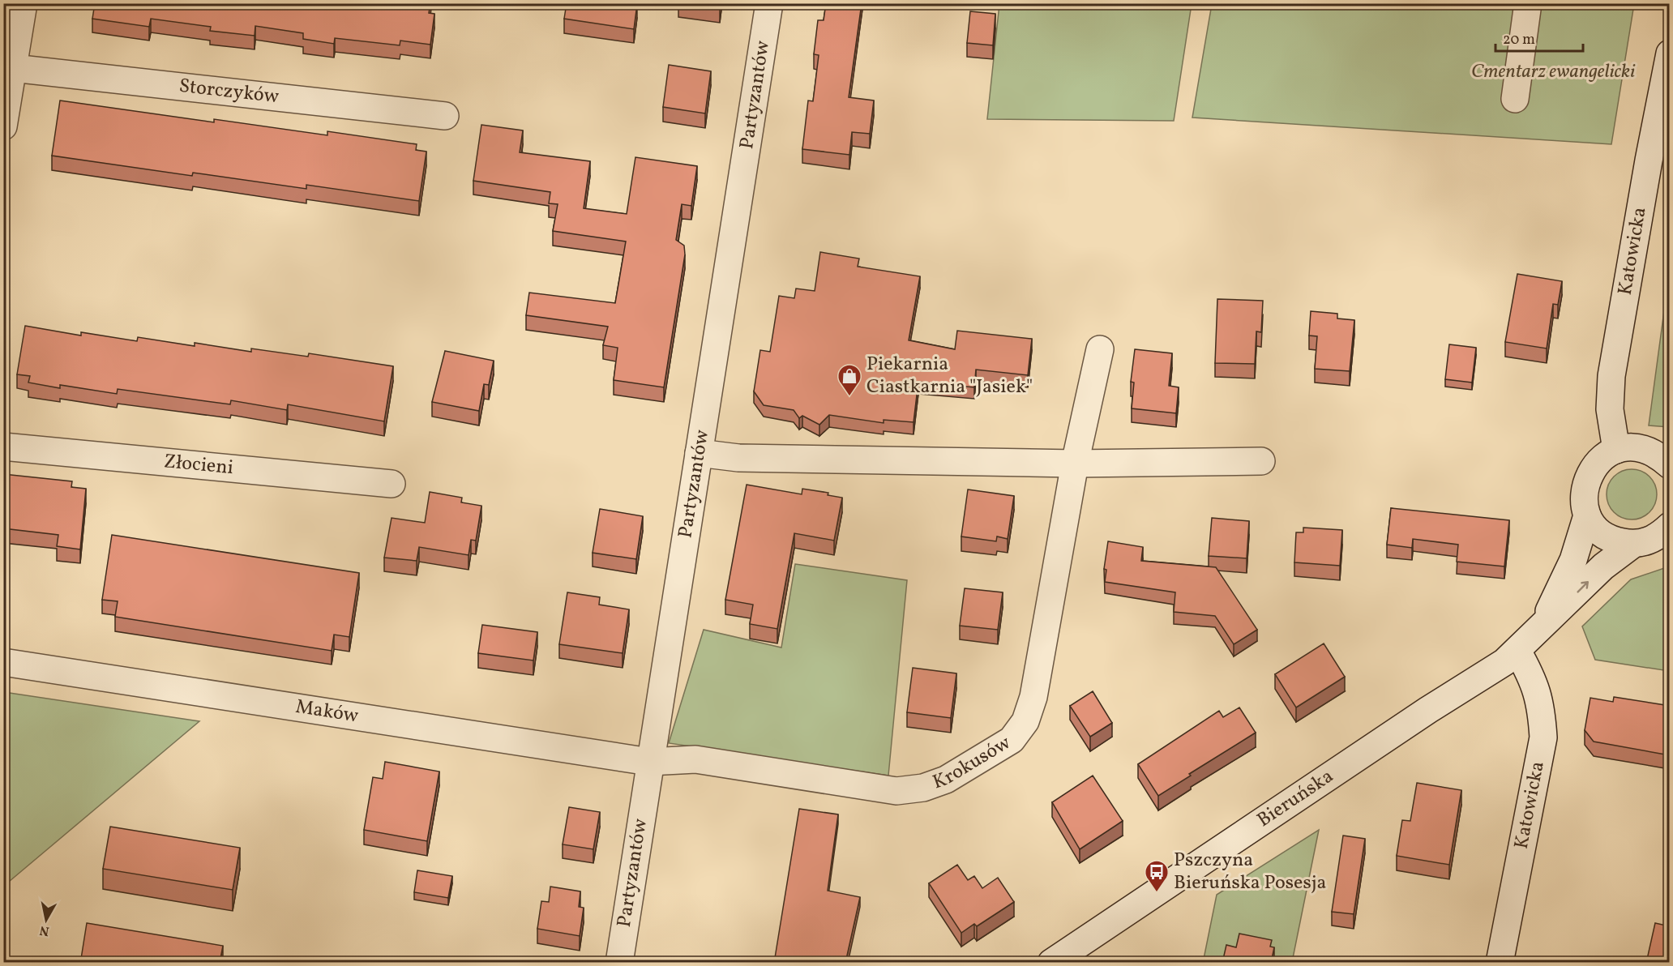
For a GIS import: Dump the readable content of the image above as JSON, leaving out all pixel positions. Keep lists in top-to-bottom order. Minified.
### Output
{"streets":{"street":["Storczyków","Partyzantów","Katowicka","Złocieni","Maków","Krokusów","Bieruńska"]},"crossings":[["Partyzantów","Maków"],["Partyzantów","Krokusów"],["Katowicka","Bieruńska"],["Maków","Krokusów"]],"parks":["Cmentarz ewangelicki"],"places":{"shop":["Piekarnia Ciastkarnia \"Jasiek\""],"bus stop":["Pszczyna Bieruńska Posesja"]},"scale_bar":"20 m","north":"bottom"}
